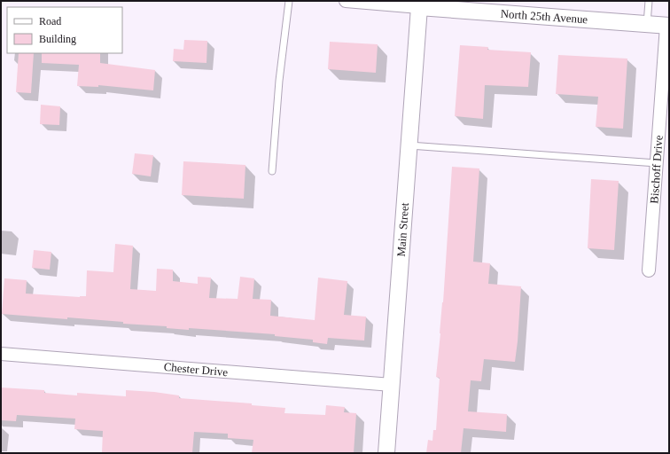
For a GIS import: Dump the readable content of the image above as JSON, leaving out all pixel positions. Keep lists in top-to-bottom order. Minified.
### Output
{"streets":{"street":["North 25th Avenue","Bischoff Drive","Main Street","Chester Drive"]},"crossings":[["North 25th Avenue","Bischoff Drive"],["North 25th Avenue","Main Street"],["Main Street","Chester Drive"]],"legend":["Road","Building"]}
